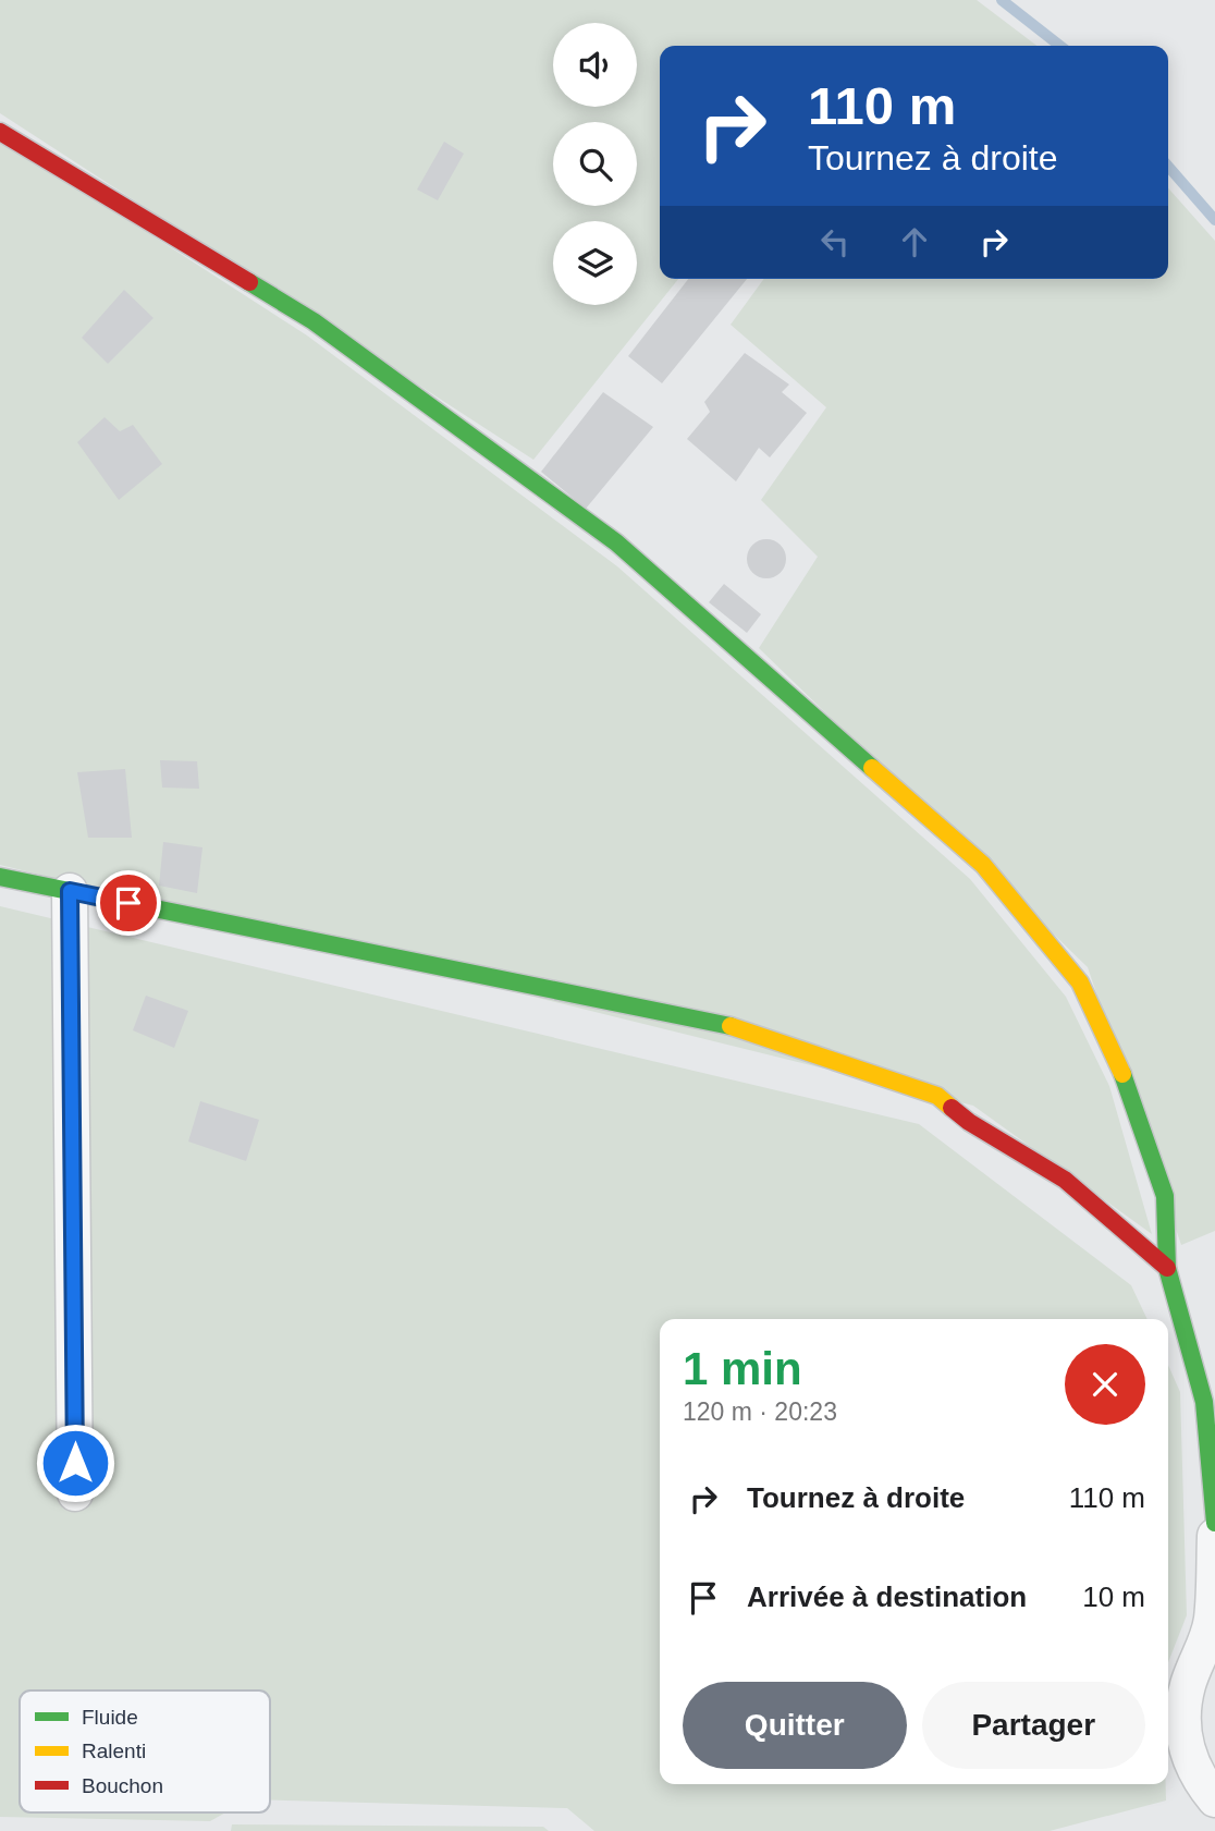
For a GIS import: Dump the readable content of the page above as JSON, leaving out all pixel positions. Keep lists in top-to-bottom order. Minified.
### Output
{"legend":["Fluide","Ralenti","Bouchon"],"page":{"turn":["110 m","Tournez à droite"],"heading":["1 min","120 m · 20:23"],"list":[{"name":"Tournez à droite","value":"110 m"},{"name":"Arrivée à destination","value":"10 m"}],"buttons":["Quitter","Partager"]}}
